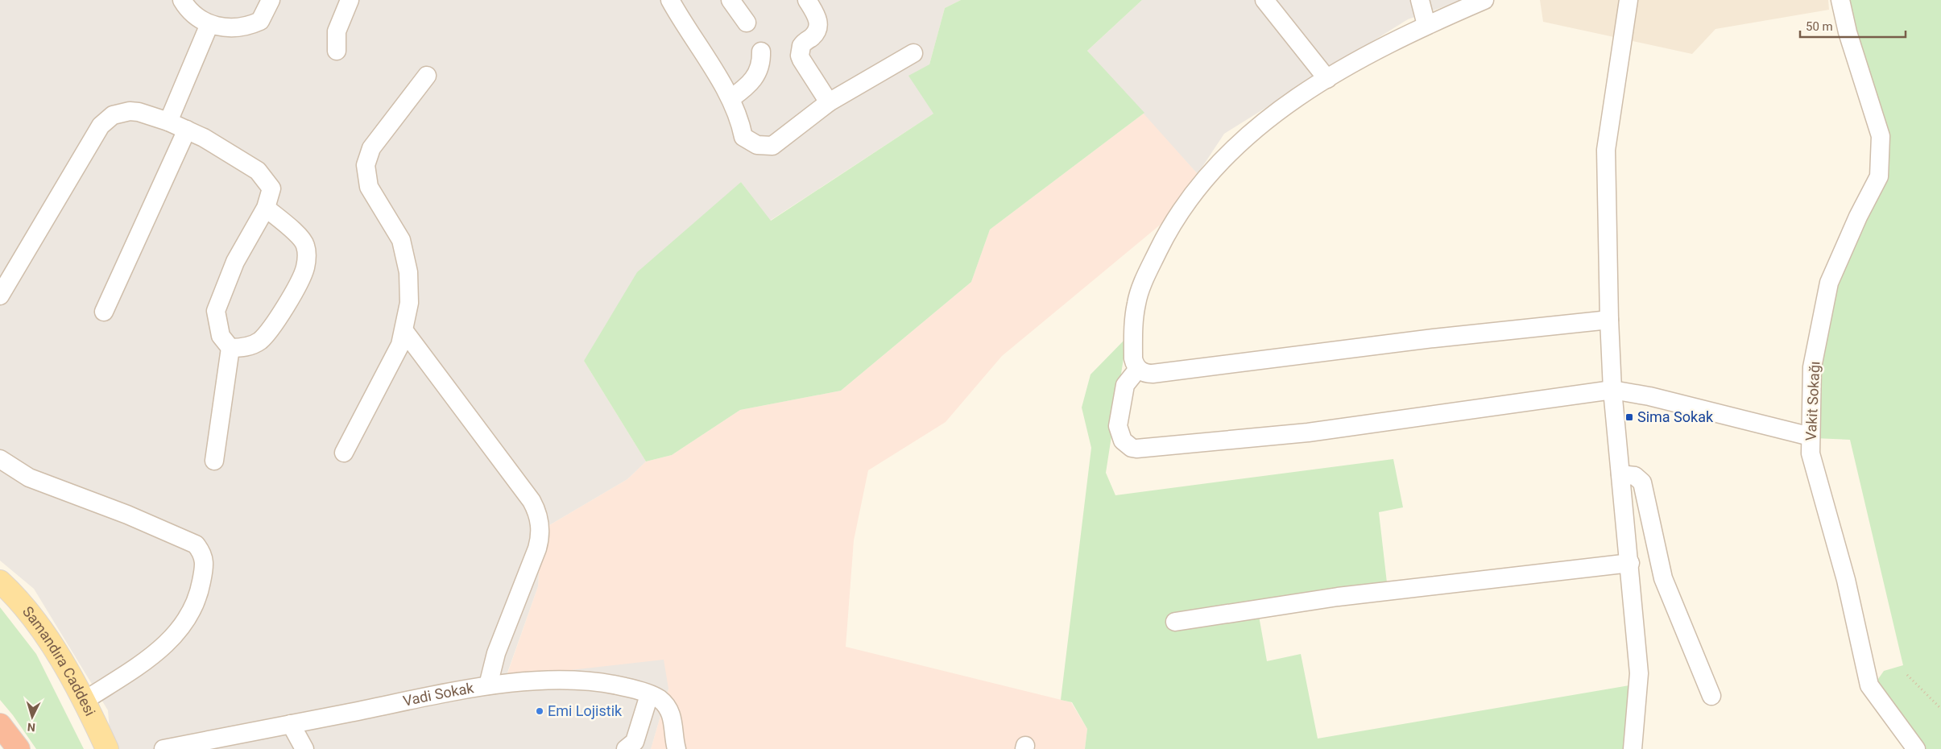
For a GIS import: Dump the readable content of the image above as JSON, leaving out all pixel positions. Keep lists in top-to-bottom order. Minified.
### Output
{"streets":{"main road":["Samandıra Caddesi"],"street":["Vakit Sokağı","Vadi Sokak"]},"places":{"transit":["Sima Sokak"],"other":["Emi Lojistik"]},"scale_bar":"50 m","north":"bottom"}
